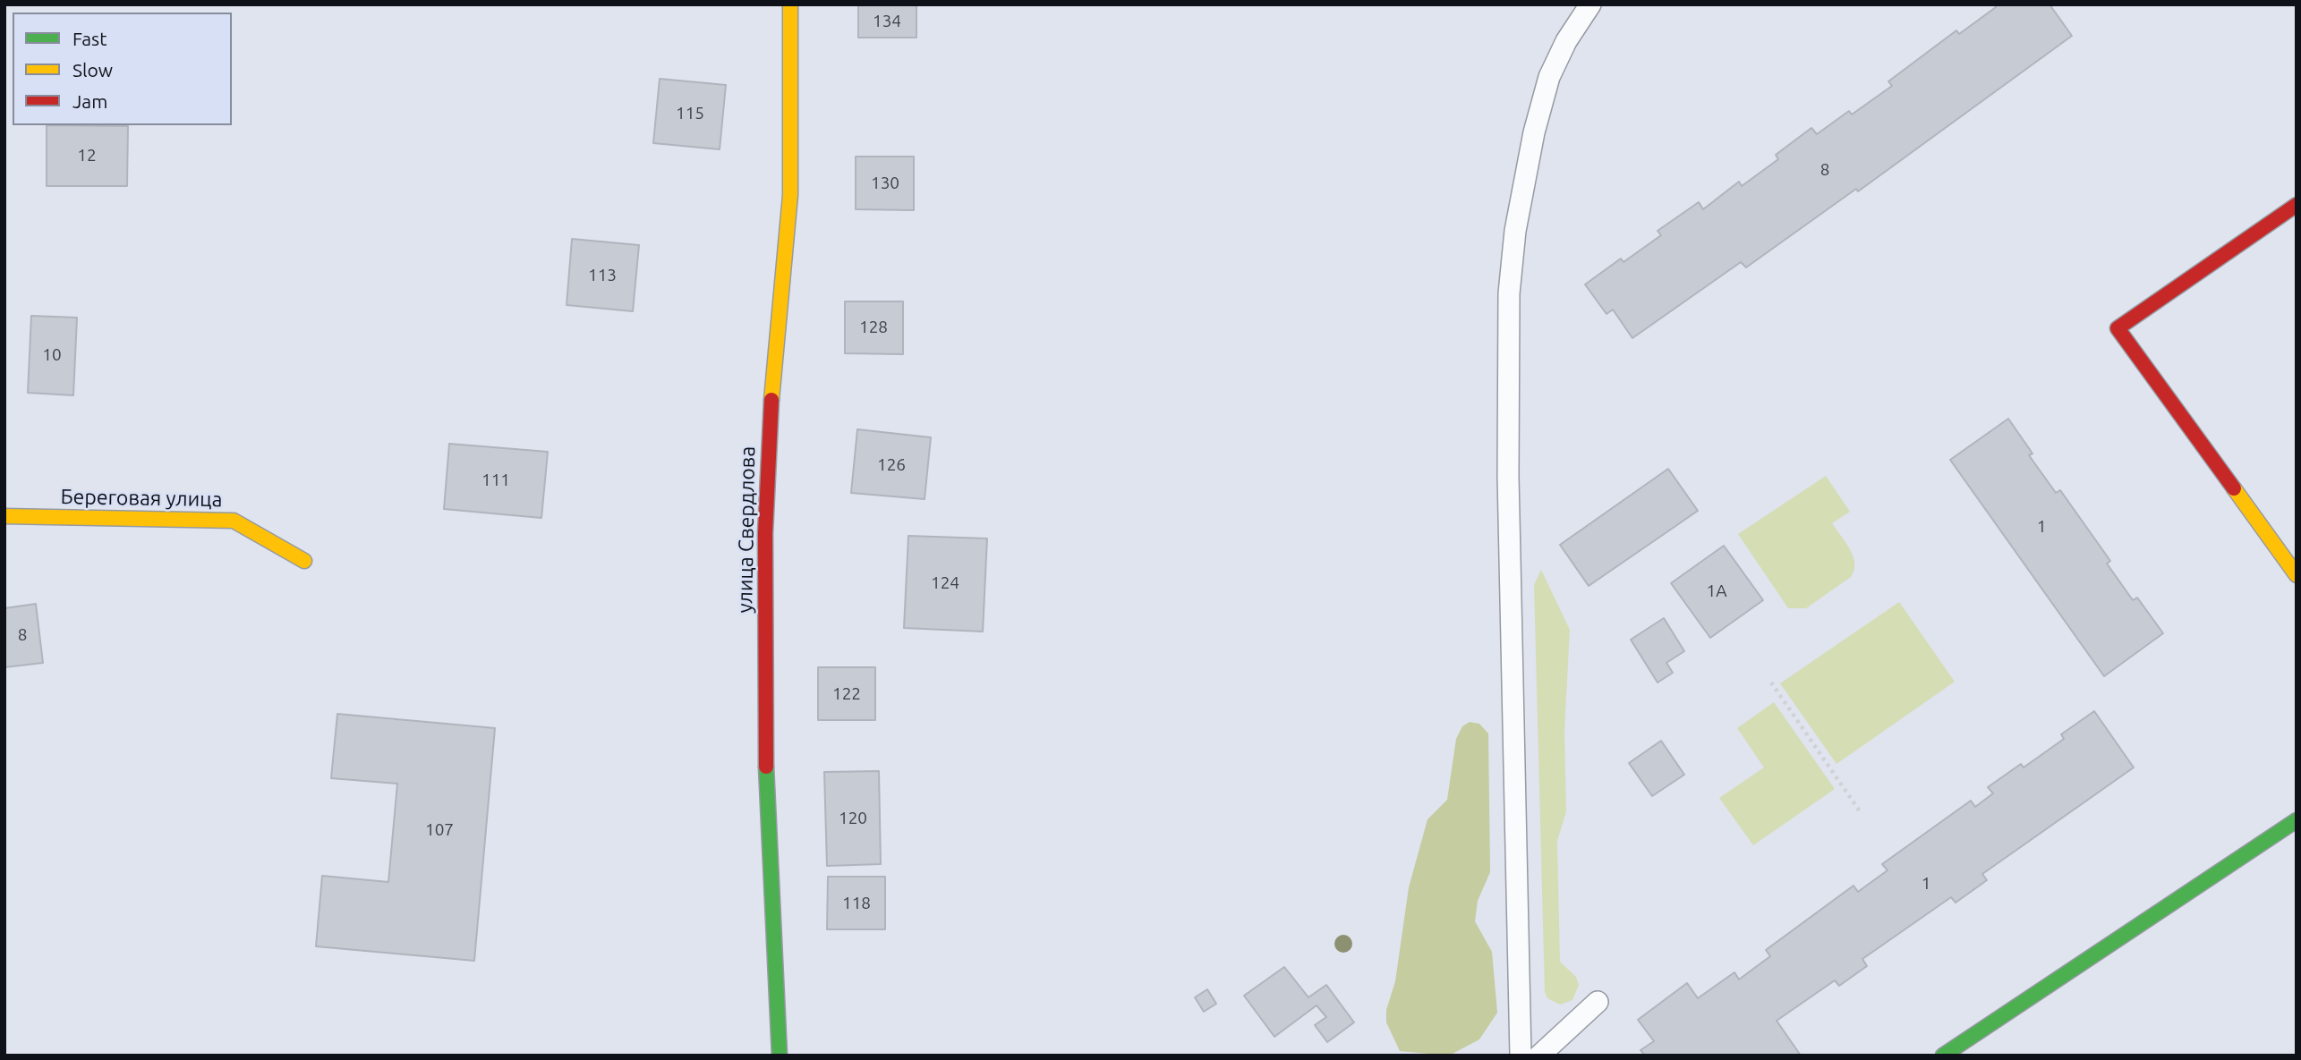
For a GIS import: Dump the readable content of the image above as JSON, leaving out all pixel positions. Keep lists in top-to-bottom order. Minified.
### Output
{"streets":{"street":["Береговая улица","улица Свердлова"]},"house_numbers":["134","115","12","8","130","113","128","10","126","111","1","124","1А","8","122","120","107","1","118"],"legend":["Fast","Slow","Jam"]}
